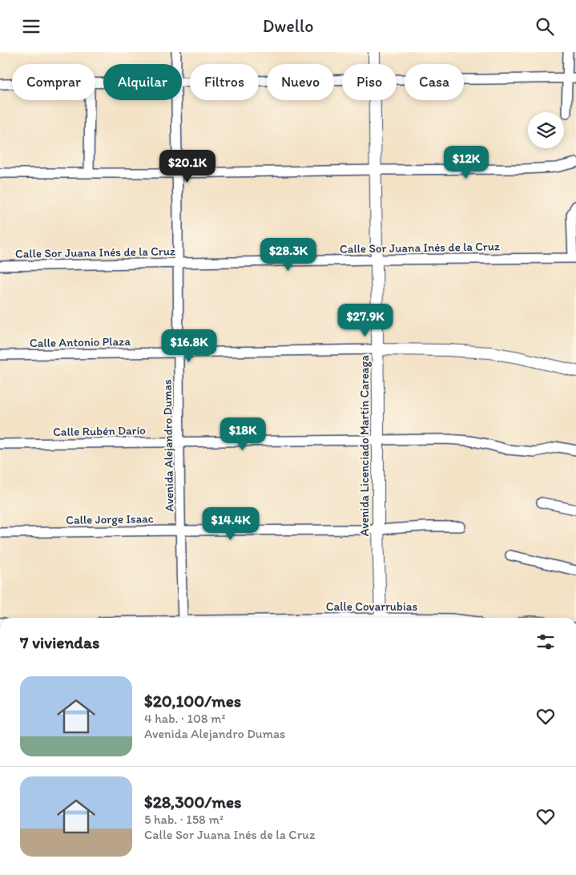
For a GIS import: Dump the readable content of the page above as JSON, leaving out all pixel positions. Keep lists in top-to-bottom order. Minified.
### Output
{"streets":{"street":["Calle Sor Juana Inés de la Cruz","Calle Antonio Plaza","Calle Rubén Darío","Avenida Alejandro Dumas","Avenida Licenciado Martín Careaga","Calle Jorge Isaac"]},"crossings":[["Calle Sor Juana Inés de la Cruz","Avenida Alejandro Dumas"],["Calle Sor Juana Inés de la Cruz","Avenida Licenciado Martín Careaga"],["Calle Antonio Plaza","Avenida Alejandro Dumas"],["Calle Antonio Plaza","Avenida Licenciado Martín Careaga"],["Calle Rubén Darío","Avenida Alejandro Dumas"],["Calle Rubén Darío","Avenida Licenciado Martín Careaga"],["Avenida Alejandro Dumas","Calle Jorge Isaac"],["Avenida Licenciado Martín Careaga","Calle Jorge Isaac"]],"page":{"header":"Dwello","chip":["Comprar","Alquilar","Filtros","Nuevo","Piso","Casa"],"price":["$12K","$20.1K","$28.3K","$27.9K","$16.8K","$18K","$14.4K"],"heading":"7 viviendas","list":[{"name":"$20,100/mes","note":"4 hab. · 108 m² · Avenida Alejandro Dumas"},{"name":"$28,300/mes","note":"5 hab. · 158 m² · Calle Sor Juana Inés de la Cruz"}]}}
